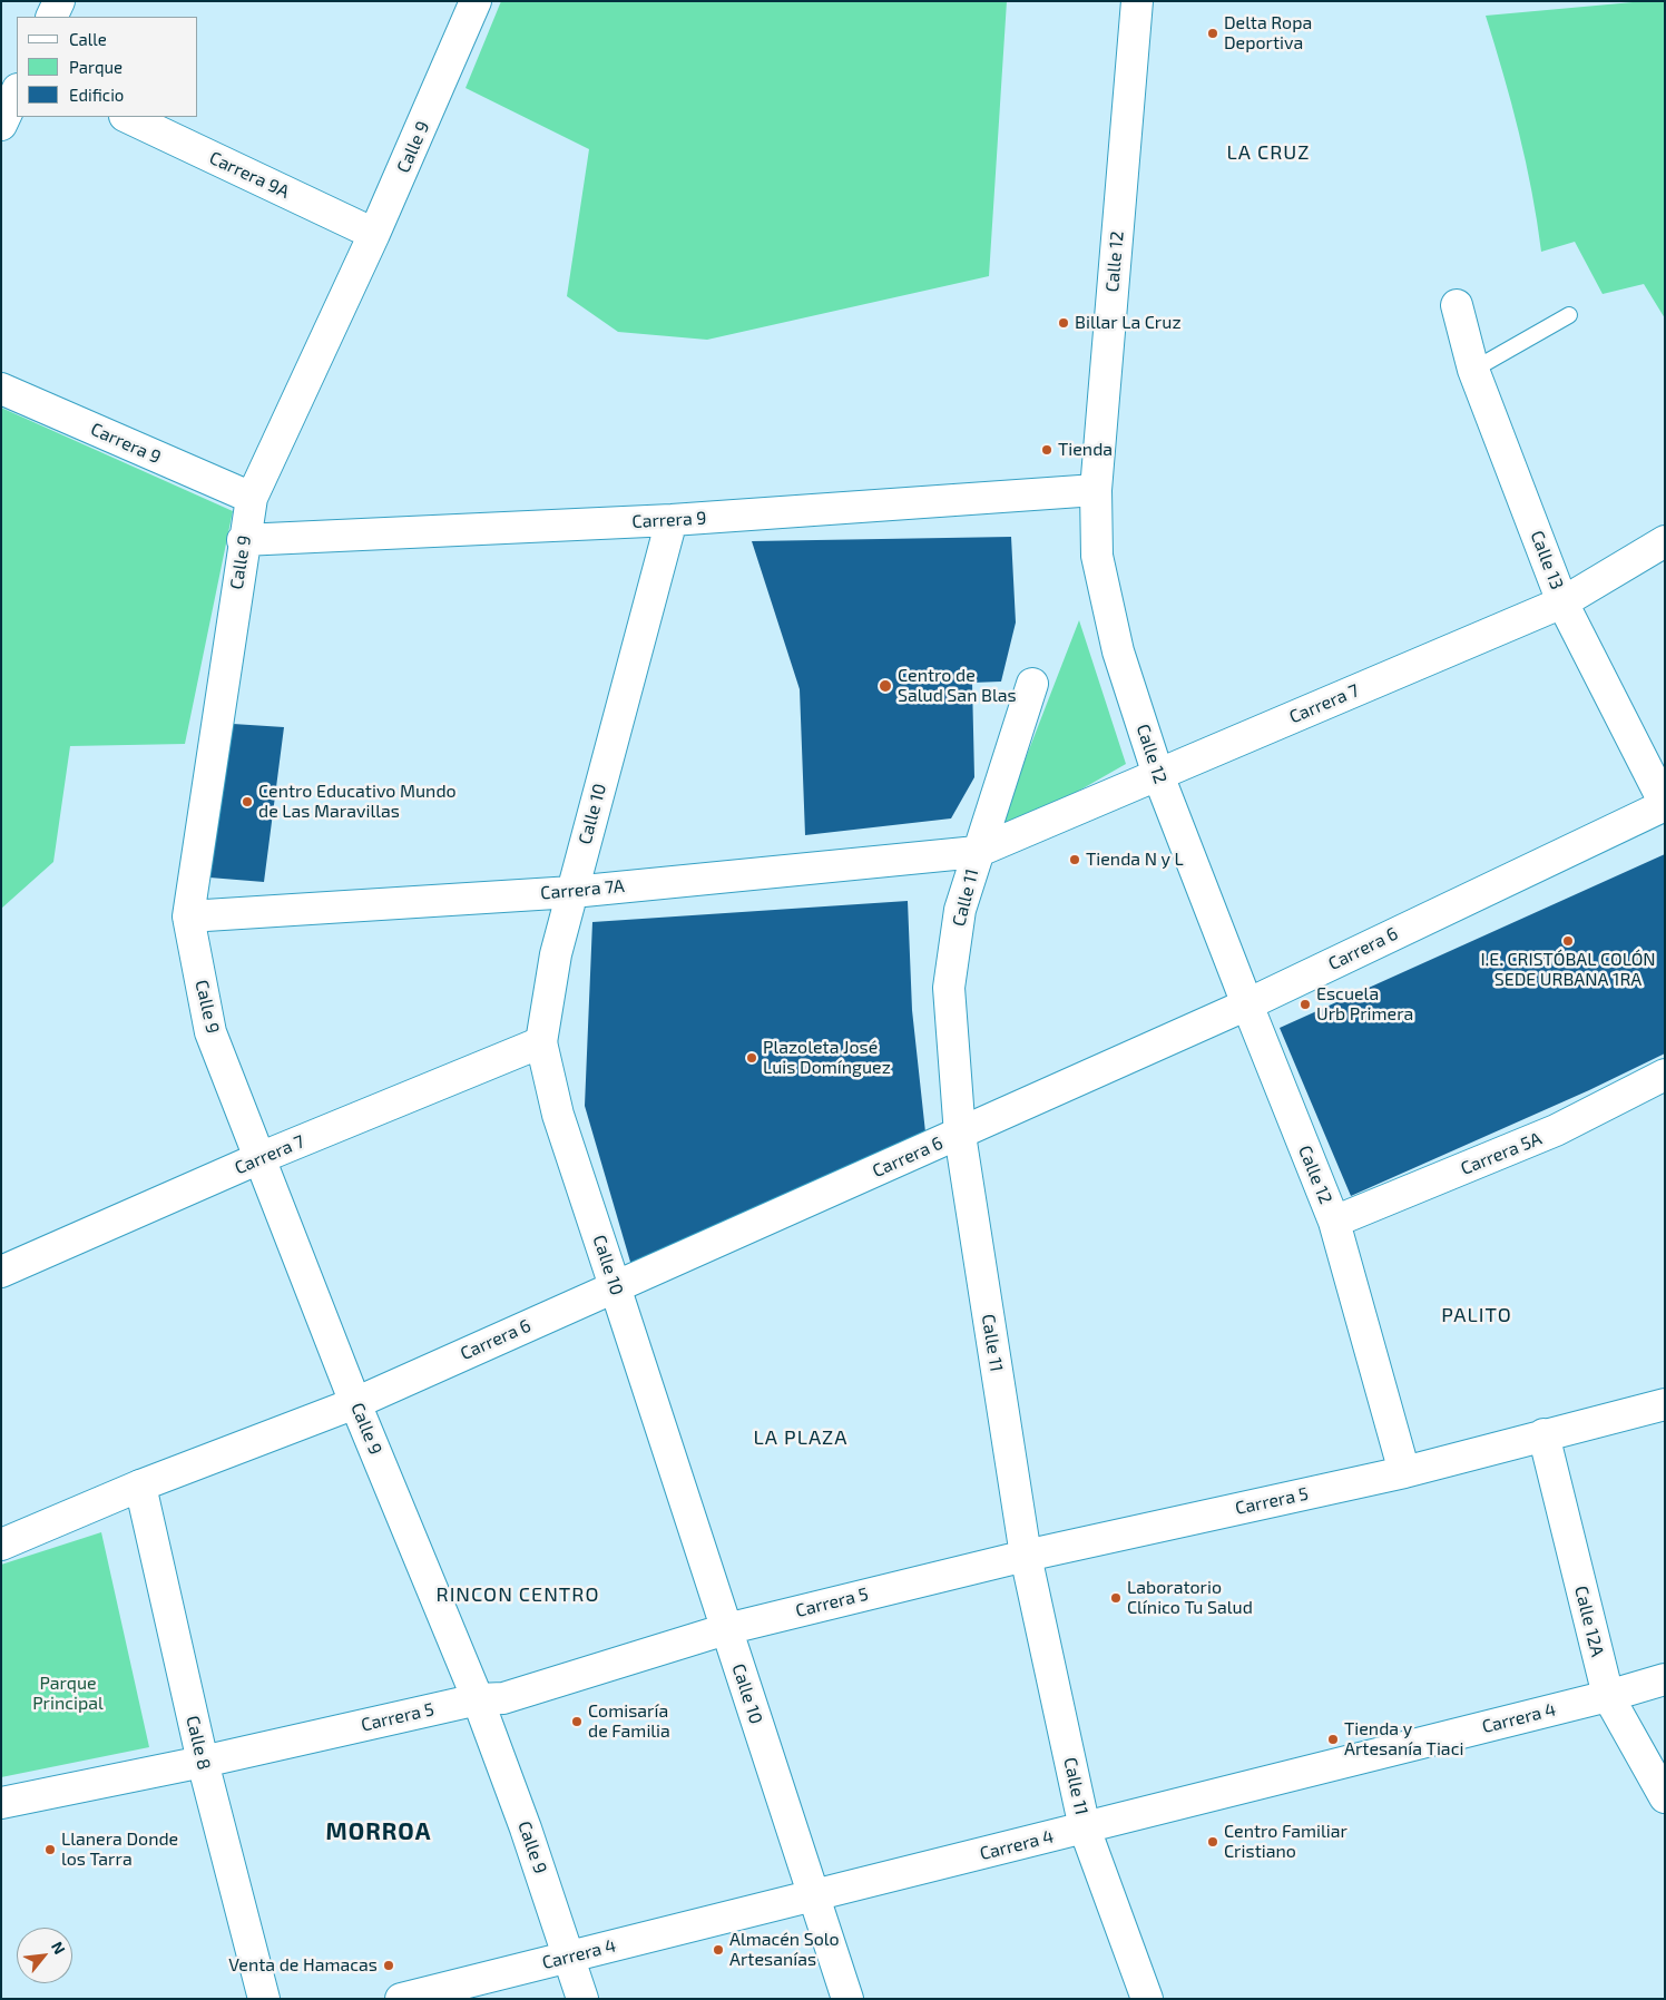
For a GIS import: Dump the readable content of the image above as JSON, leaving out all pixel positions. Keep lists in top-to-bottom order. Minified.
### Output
{"streets":{"street":["Calle 9","Carrera 9A","Calle 12","Carrera 9","Calle 13","Carrera 7","Calle 10","Carrera 7A","Calle 11","Carrera 6","Carrera 5A","Carrera 5","Calle 12A","Carrera 4","Calle 8"]},"crossings":[["Calle 9","Carrera 9A"],["Calle 9","Carrera 9"],["Calle 9","Carrera 7"],["Calle 9","Carrera 7A"],["Calle 9","Carrera 6"],["Calle 9","Carrera 5"],["Calle 9","Carrera 4"],["Calle 12","Carrera 9"],["Calle 12","Carrera 7"],["Calle 12","Carrera 6"],["Calle 12","Carrera 5A"],["Calle 12","Carrera 5"],["Carrera 9","Calle 10"],["Calle 13","Carrera 7"],["Calle 13","Carrera 6"],["Carrera 7","Calle 10"],["Carrera 7","Carrera 7A"],["Carrera 7","Calle 11"],["Calle 10","Carrera 7A"],["Calle 10","Carrera 6"],["Calle 10","Carrera 5"],["Calle 10","Carrera 4"],["Carrera 7A","Calle 11"],["Calle 11","Carrera 6"],["Calle 11","Carrera 5"],["Calle 11","Carrera 4"],["Carrera 6","Calle 8"],["Carrera 5","Calle 12A"],["Carrera 5","Calle 8"],["Calle 12A","Carrera 4"]],"districts":["LA CRUZ","PALITO","LA PLAZA","RINCON CENTRO","MORROA"],"parks":["Parque Principal"],"places":["Delta Ropa Deportiva","Billar La Cruz","Tienda","Centro de Salud San Blas","Centro Educativo Mundo de Las Maravillas","Tienda N y L","I.E. CRISTÓBAL COLÓN SEDE URBANA 1RA","Escuela Urb Primera","Plazoleta José Luis Domínguez","Laboratorio Clínico Tu Salud","Comisaría de Familia","Tienda y Artesanía Tiaci","Centro Familiar Cristiano","Llanera Donde los Tarra","Almacén Solo Artesanías","Venta de Hamacas"],"legend":["Calle","Parque","Edificio"],"north":"top right"}
